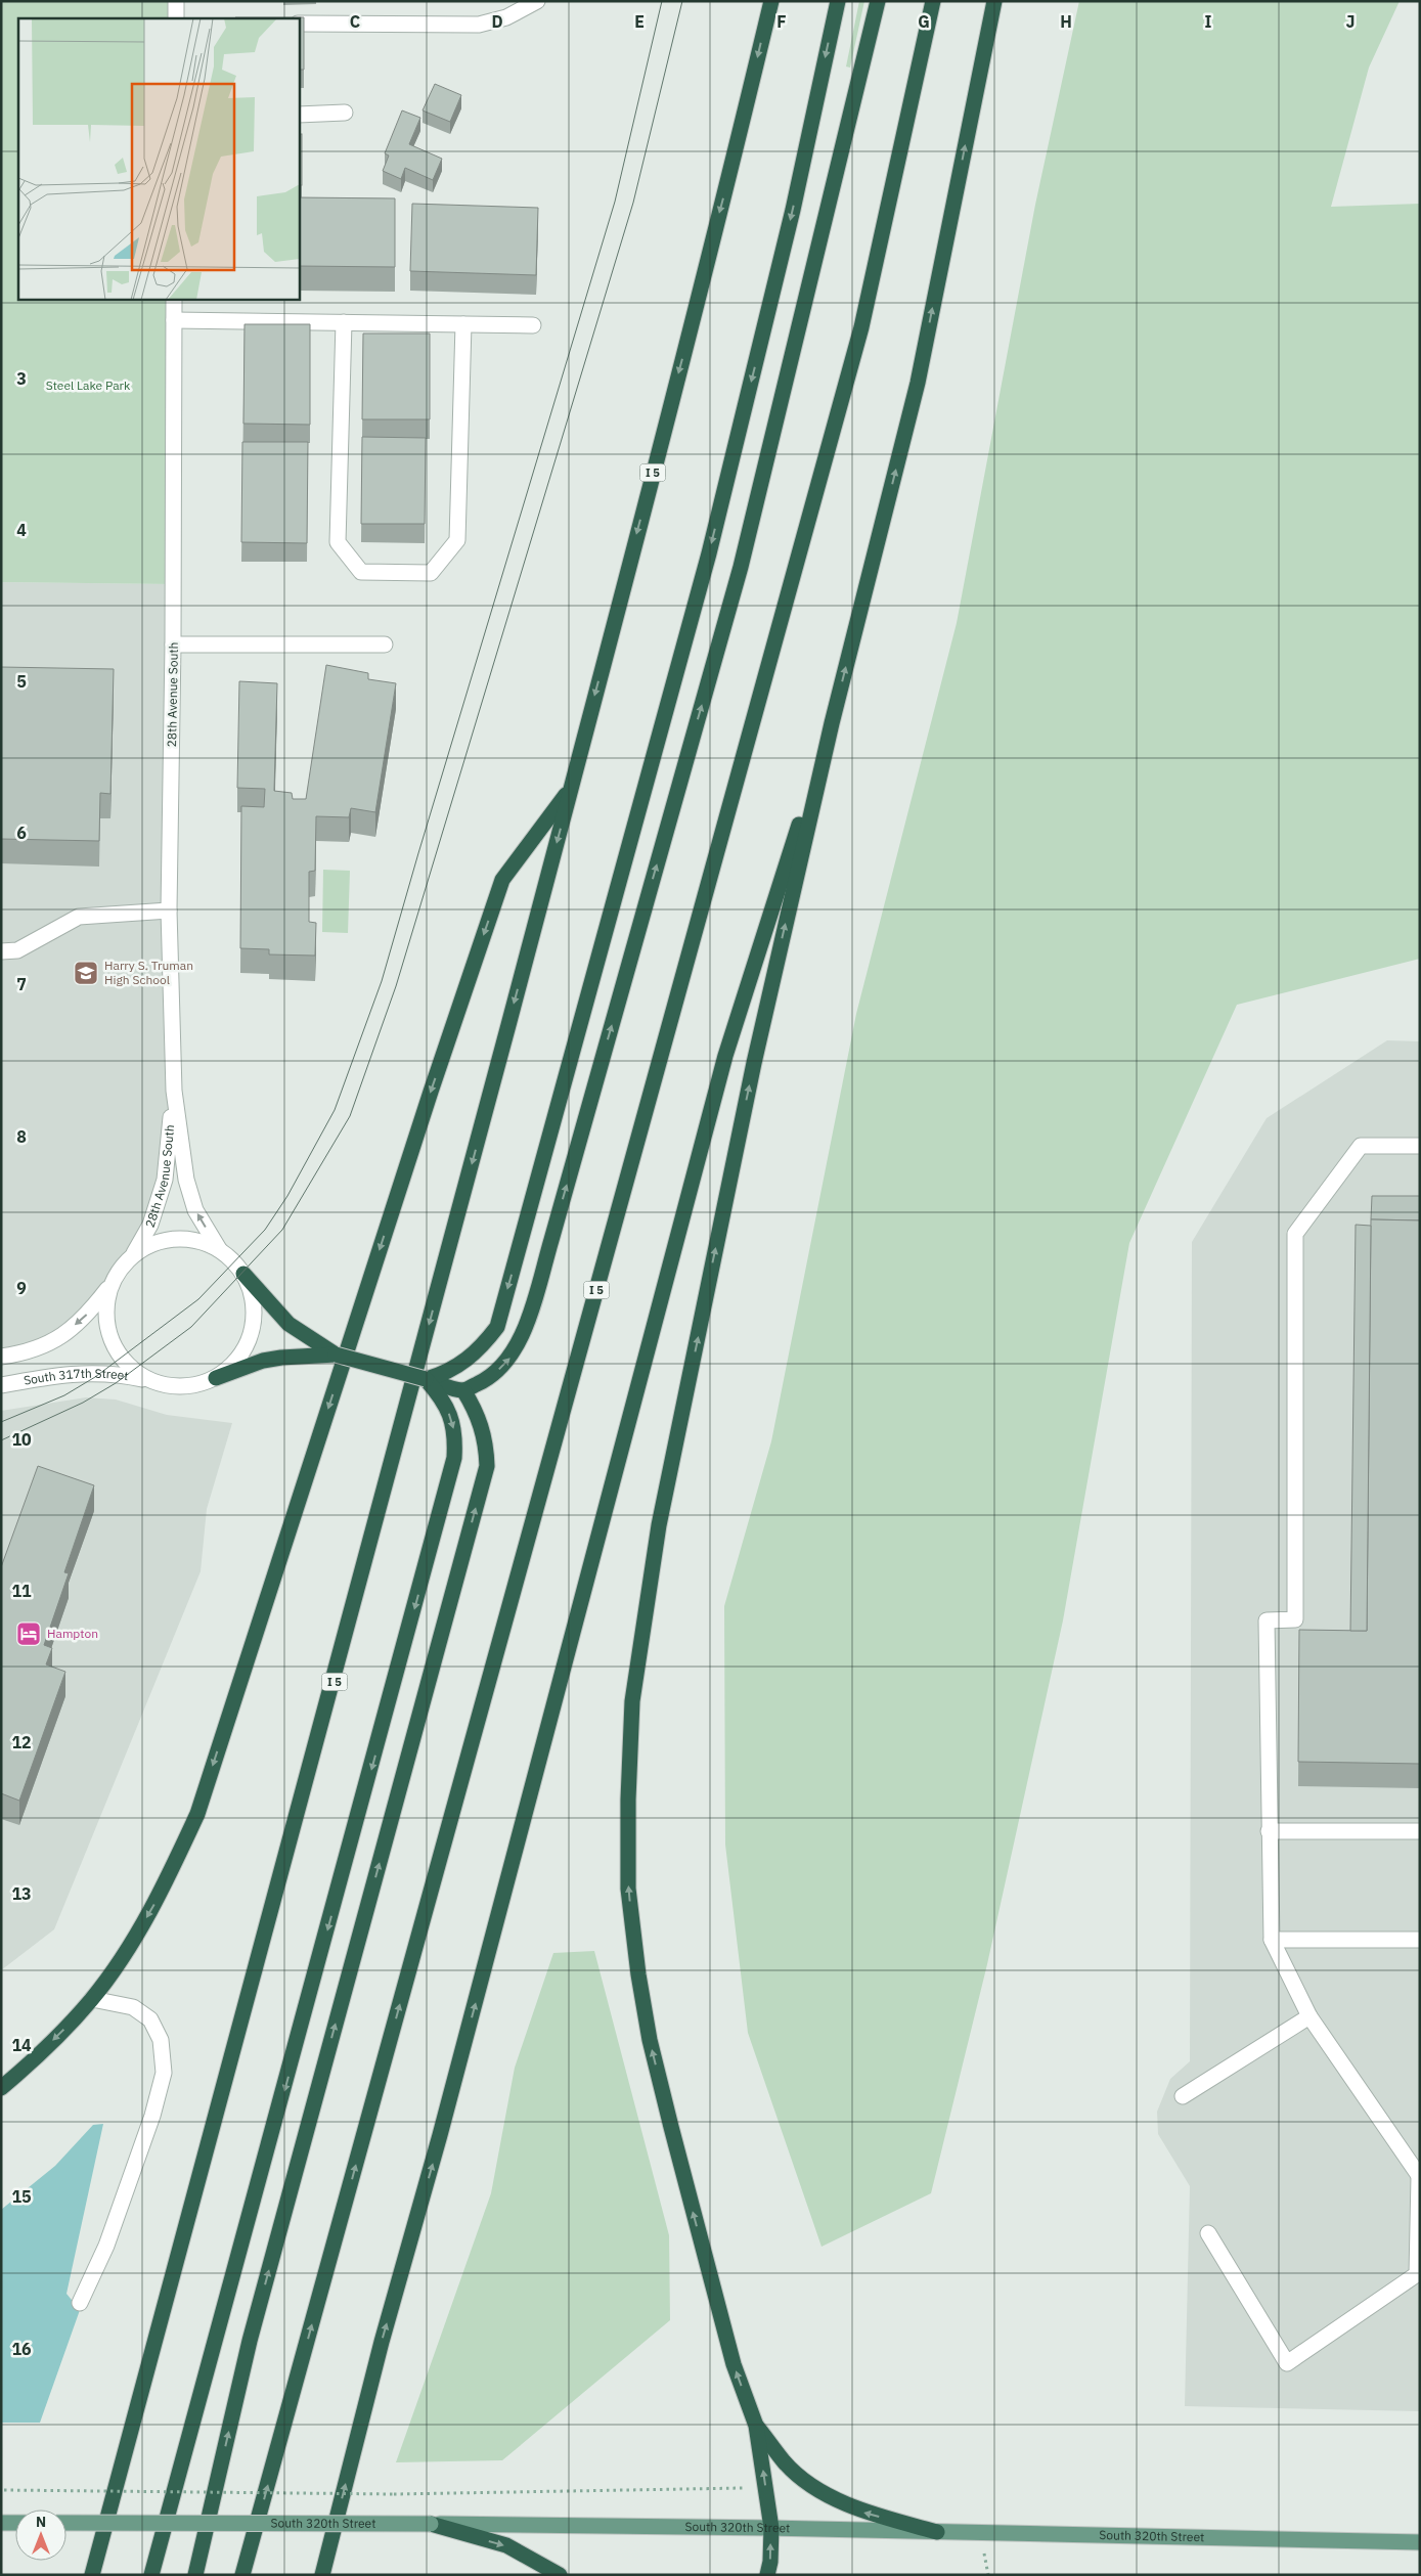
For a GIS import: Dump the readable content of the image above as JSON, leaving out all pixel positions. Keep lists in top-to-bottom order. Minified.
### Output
{"streets":{"highway":["I 5"],"main road":["South 320th Street"],"street":["28th Avenue South","South 317th Street"]},"crossings":[["28th Avenue South","South 317th Street"]],"parks":["Steel Lake Park"],"places":{"school or university":["Harry S. Truman High School"],"hotel":["Hampton"]},"north":"top","grid":{"columns":["C","D","E","F","G","H","I","J"],"rows":["3","4","5","6","7","8","9","10","11","12","13","14","15","16"]}}
